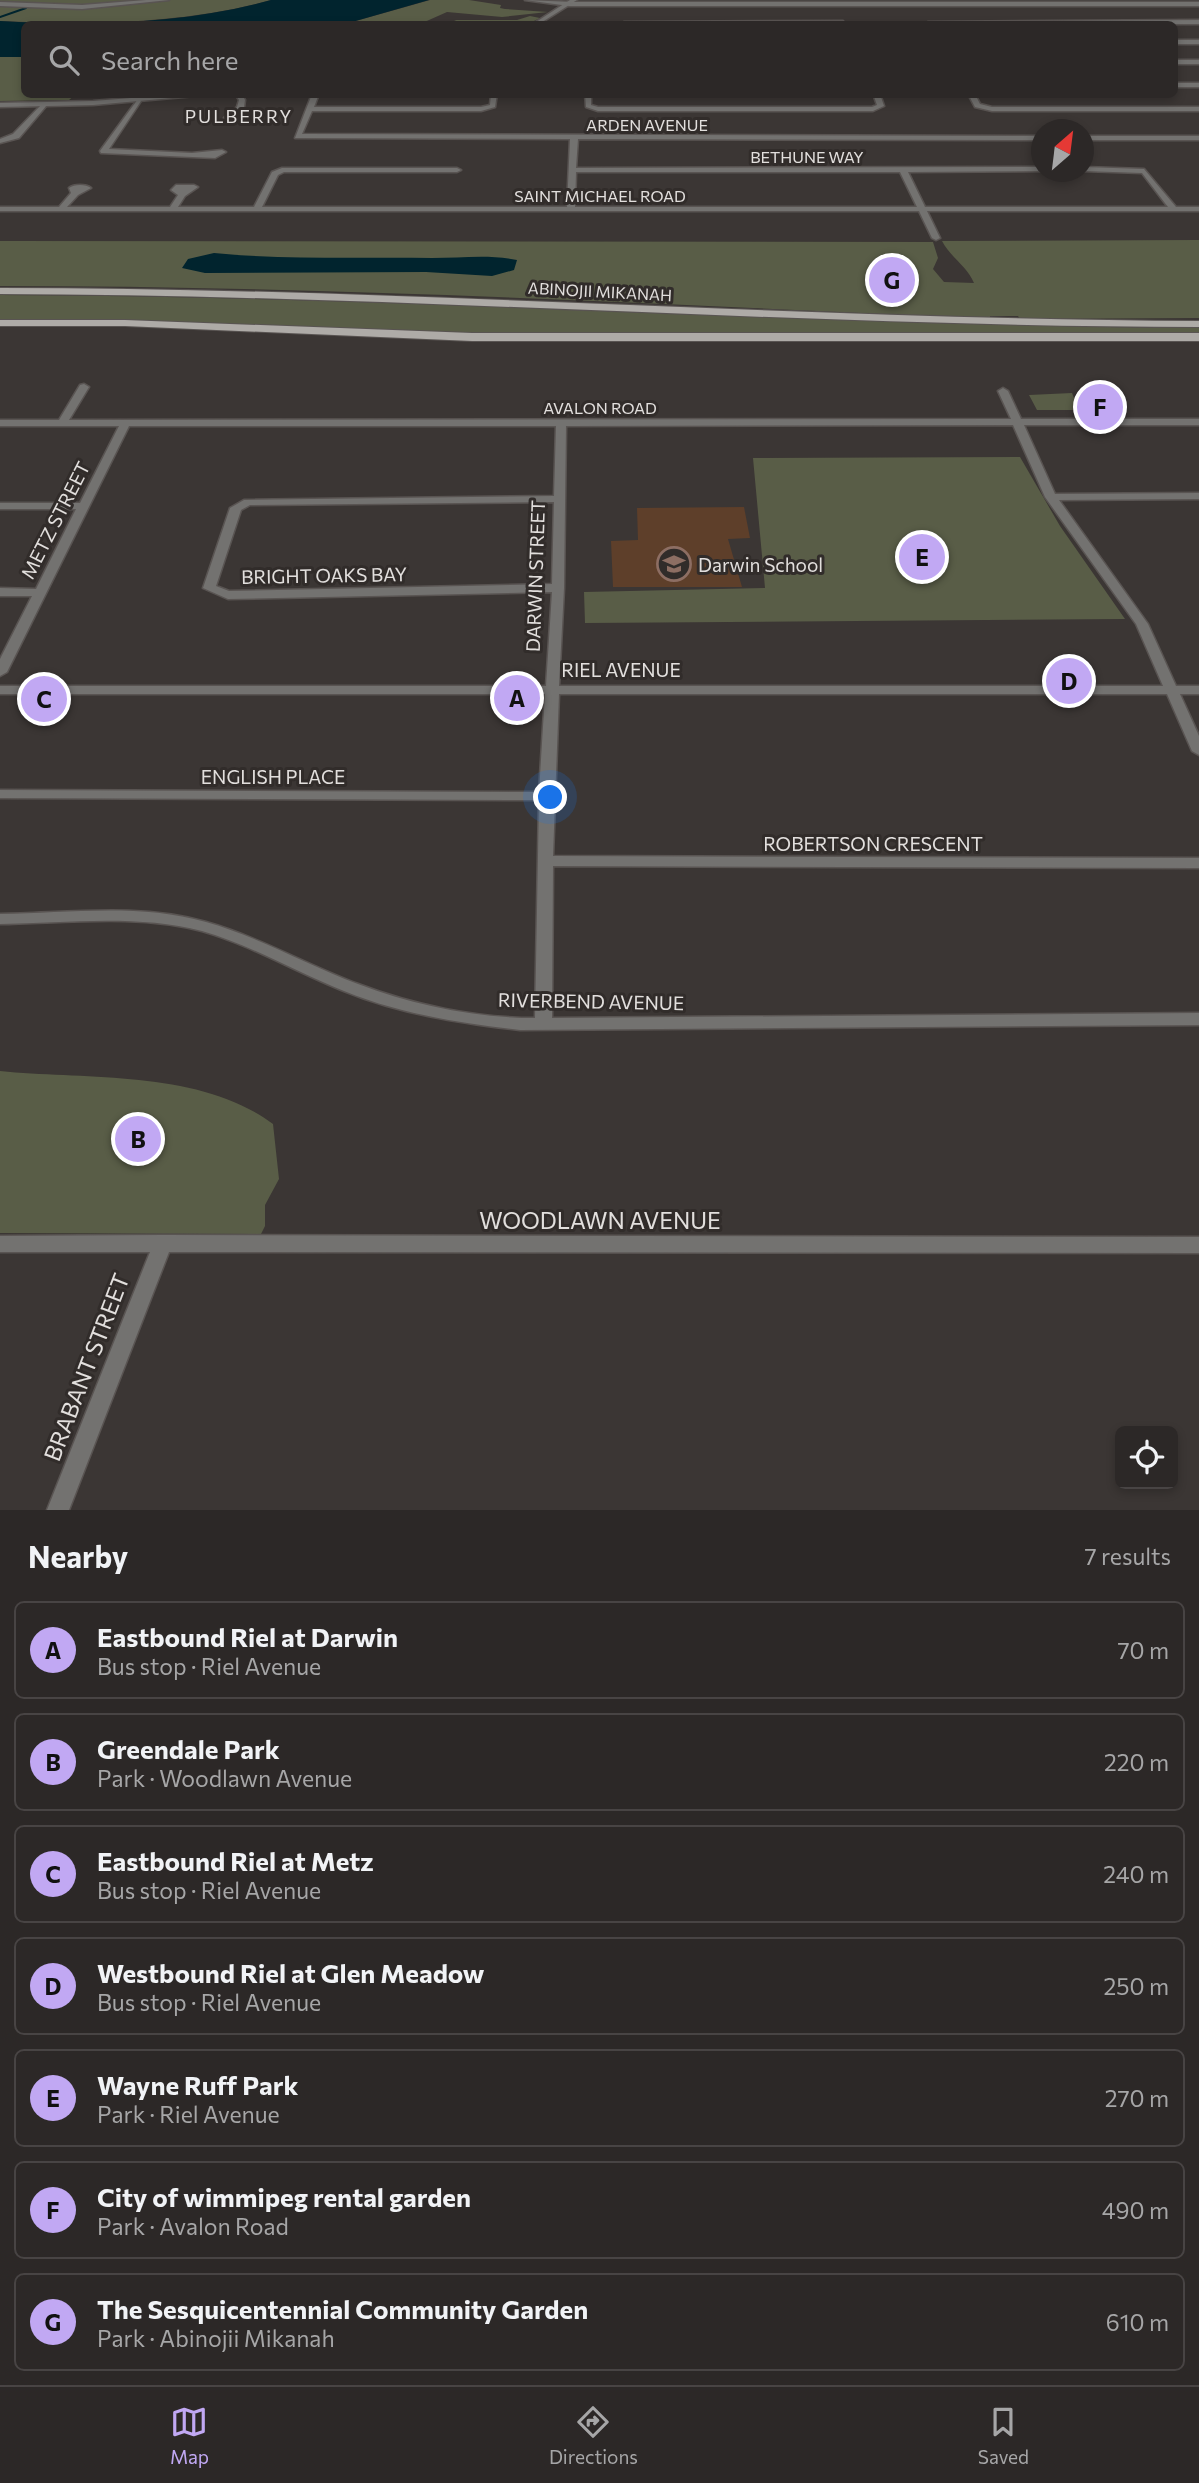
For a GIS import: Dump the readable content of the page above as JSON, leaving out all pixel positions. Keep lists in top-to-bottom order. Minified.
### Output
{"streets":{"main road":["ABINOJII MIKANAH"],"street":["ARDEN AVENUE","BETHUNE WAY","SAINT MICHAEL ROAD","AVALON ROAD","METZ STREET","BRIGHT OAKS BAY","DARWIN STREET","RIEL AVENUE","ENGLISH PLACE","ROBERTSON CRESCENT","RIVERBEND AVENUE","WOODLAWN AVENUE","BRABANT STREET"]},"crossings":[["AVALON ROAD","METZ STREET"],["AVALON ROAD","DARWIN STREET"],["BRIGHT OAKS BAY","DARWIN STREET"],["DARWIN STREET","RIEL AVENUE"],["DARWIN STREET","ENGLISH PLACE"],["DARWIN STREET","ROBERTSON CRESCENT"],["DARWIN STREET","RIVERBEND AVENUE"],["WOODLAWN AVENUE","BRABANT STREET"]],"districts":["PULBERRY"],"places":{"school or university":["Darwin School"]},"north":"top right","page":{"search":"Search here","pins":["G","F","E","D","A","C","B"],"heading":["Nearby","7 results"],"list":[{"mark":"A","name":"Eastbound Riel at Darwin","note":"Bus stop · Riel Avenue","value":"70 m"},{"mark":"B","name":"Greendale Park","note":"Park · Woodlawn Avenue","value":"220 m"},{"mark":"C","name":"Eastbound Riel at Metz","note":"Bus stop · Riel Avenue","value":"240 m"},{"mark":"D","name":"Westbound Riel at Glen Meadow","note":"Bus stop · Riel Avenue","value":"250 m"},{"mark":"E","name":"Wayne Ruff Park","note":"Park · Riel Avenue","value":"270 m"},{"mark":"F","name":"City of wimmipeg rental garden","note":"Park · Avalon Road","value":"490 m"},{"mark":"G","name":"The Sesquicentennial Community Garden","note":"Park · Abinojii Mikanah","value":"610 m"}],"nav":["Map","Directions","Saved"]}}
